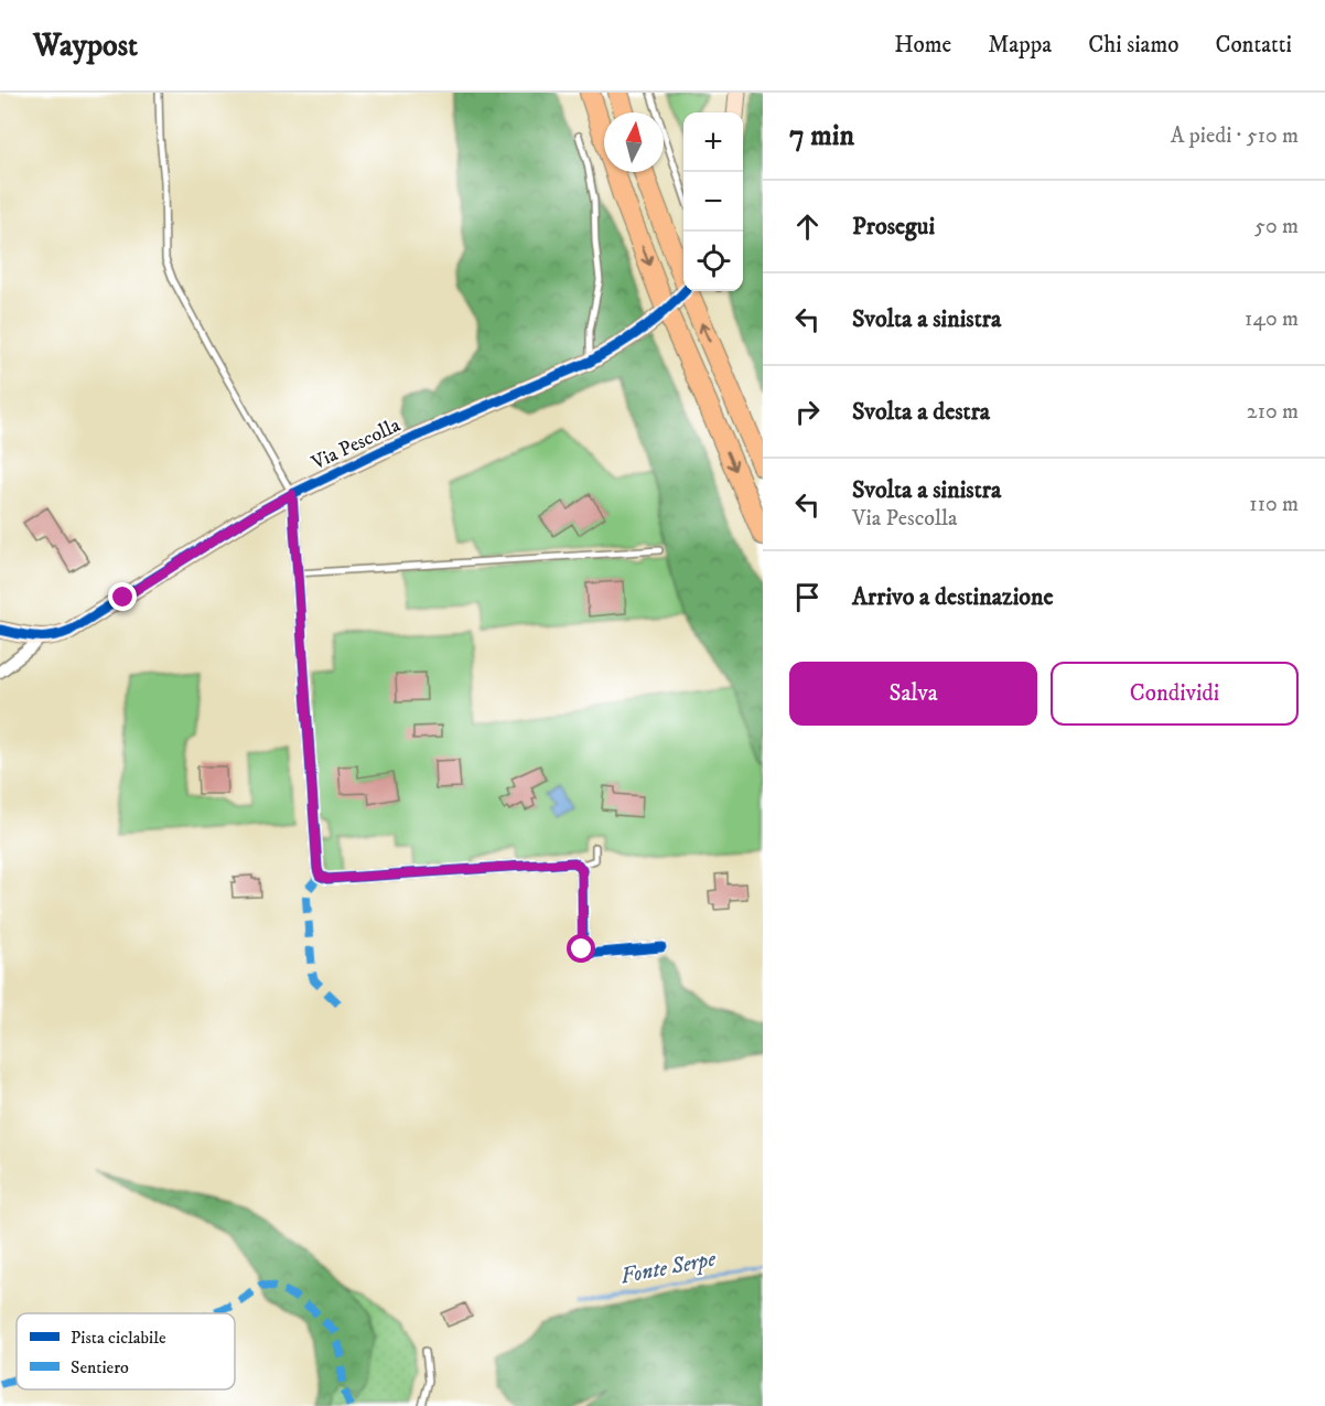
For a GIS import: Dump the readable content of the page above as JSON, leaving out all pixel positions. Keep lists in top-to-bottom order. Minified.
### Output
{"streets":{"street":["Via Pescolla"]},"water":["Fonte Serpe"],"legend":["Pista ciclabile","Sentiero"],"north":"top","page":{"header":"Waypost","nav":["Home","Mappa","Chi siamo","Contatti"],"heading":["7 min","A piedi · 510 m"],"map_buttons":["+","−"],"list":[["Prosegui","50 m"],["Svolta a sinistra","140 m"],["Svolta a destra","210 m"],["Svolta a sinistra","Via Pescolla","110 m"],"Arrivo a destinazione"],"buttons":["Salva","Condividi"]}}
